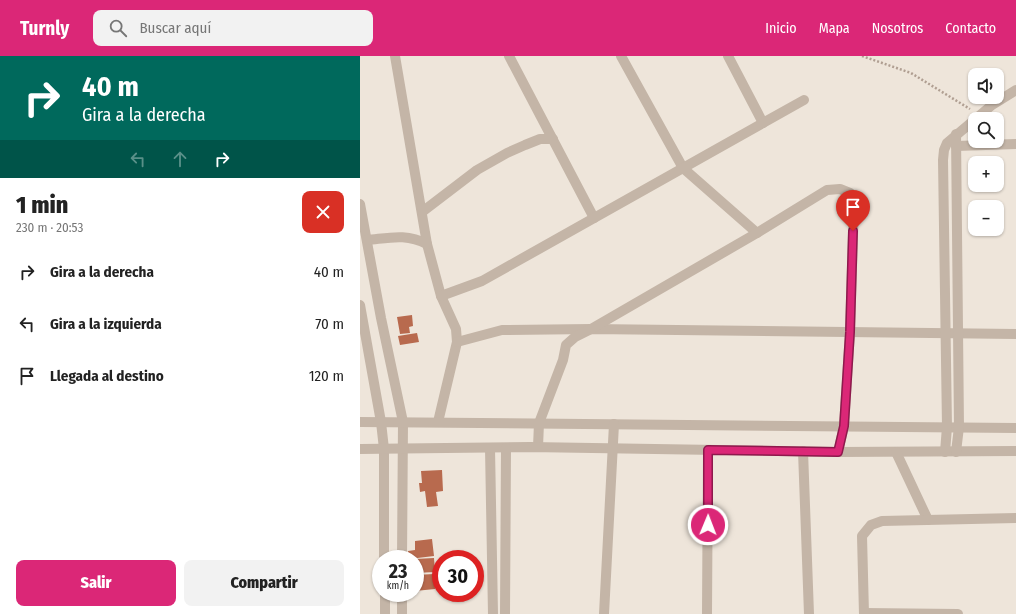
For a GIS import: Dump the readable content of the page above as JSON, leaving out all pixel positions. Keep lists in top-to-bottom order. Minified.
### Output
{"page":{"header":"Turnly","search":"Buscar aquí","nav":["Inicio","Mapa","Nosotros","Contacto"],"turn":["40 m","Gira a la derecha"],"map_buttons":["+","−"],"heading":["1 min","230 m · 20:53"],"list":[{"name":"Gira a la derecha","value":"40 m"},{"name":"Gira a la izquierda","value":"70 m"},{"name":"Llegada al destino","value":"120 m"}],"speed":"23 km/h","limit":"30","buttons":["Salir","Compartir"]}}
